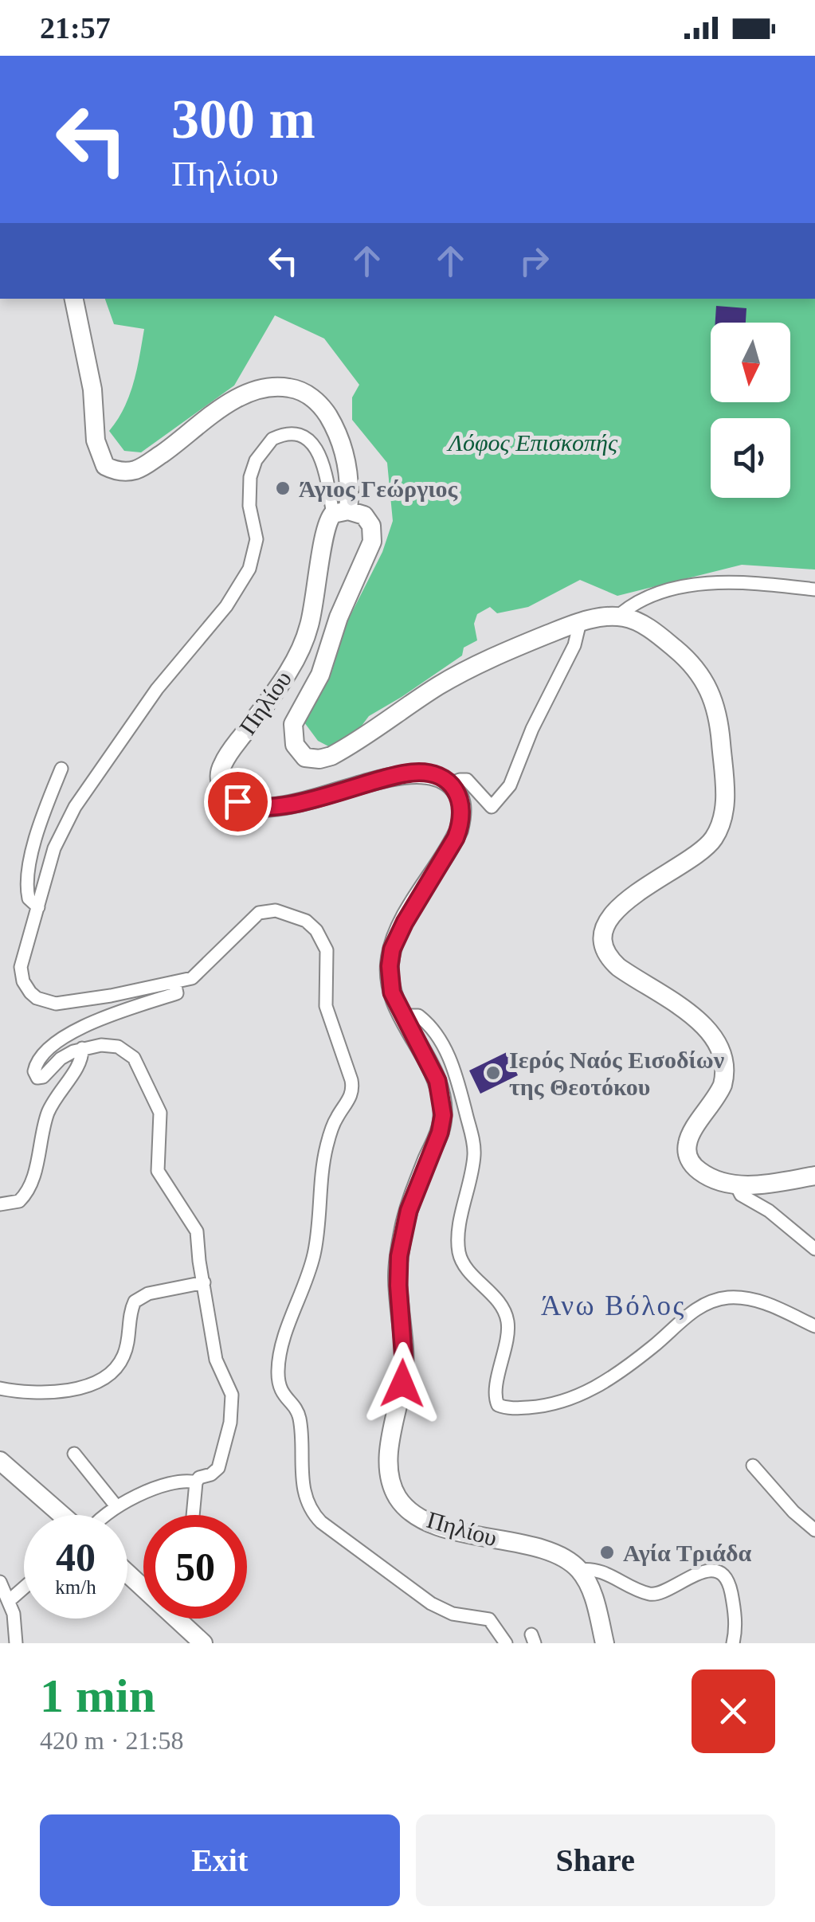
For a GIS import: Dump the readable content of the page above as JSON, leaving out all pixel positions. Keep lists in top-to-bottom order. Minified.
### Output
{"streets":{"main road":["Πηλίου"]},"districts":["Άνω Βόλος"],"parks":["Λόφος Επισκοπής"],"places":["Άγιος Γεώργιος","Ιερός Ναός Εισοδίων της Θεοτόκου","Αγία Τριάδα"],"north":"bottom","page":{"status":"21:57","turn":["300 m","Πηλίου"],"speed":"40 km/h","limit":"50","heading":["1 min","420 m · 21:58"],"buttons":["Exit","Share"]}}
